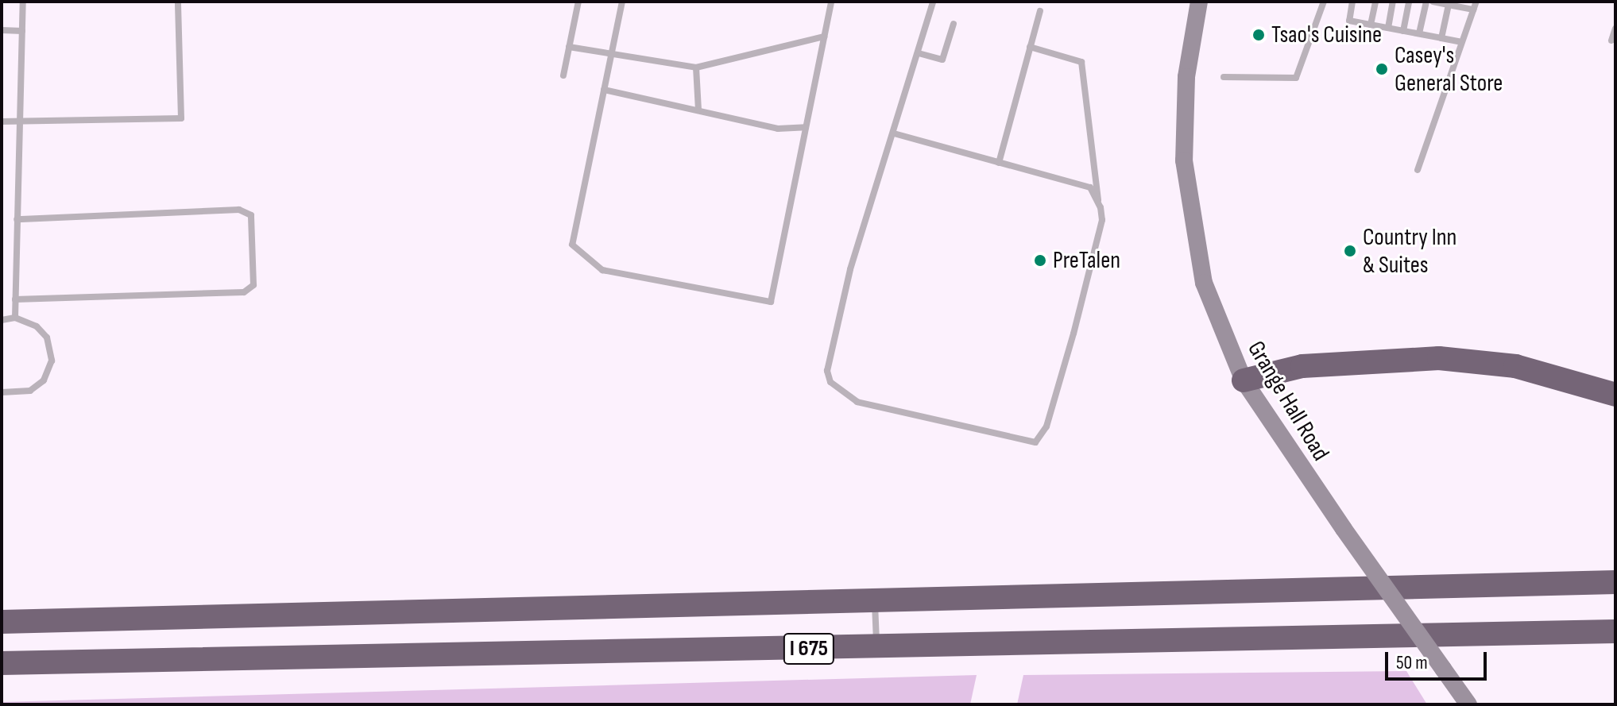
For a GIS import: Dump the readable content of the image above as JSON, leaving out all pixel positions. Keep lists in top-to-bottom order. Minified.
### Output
{"streets":{"highway":["I 675"],"main road":["Grange Hall Road"]},"places":["Tsao's Cuisine","Casey's General Store","Country Inn & Suites","PreTalen"],"scale_bar":"50 m"}
